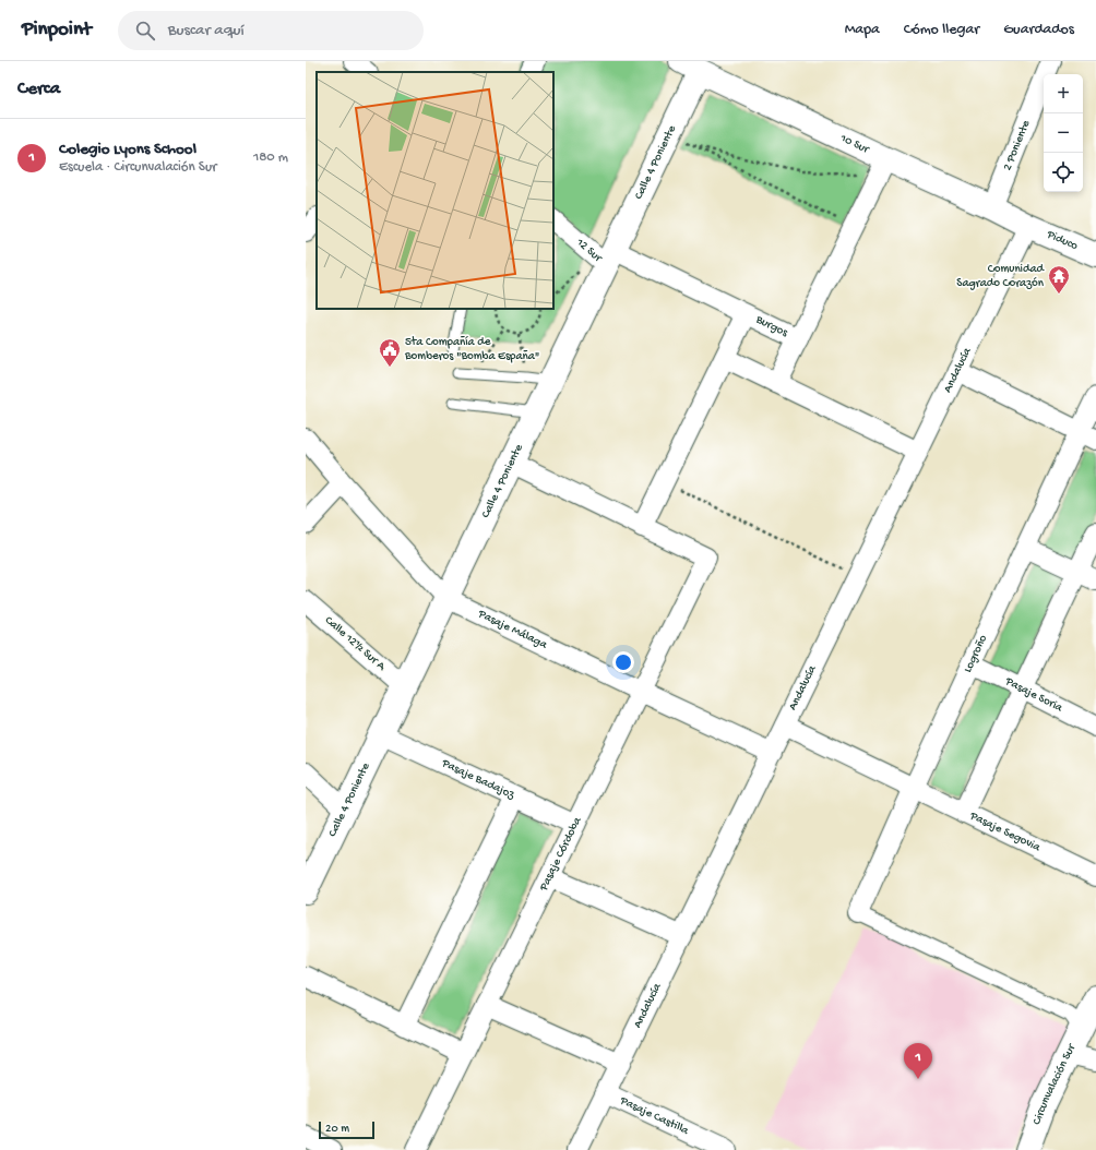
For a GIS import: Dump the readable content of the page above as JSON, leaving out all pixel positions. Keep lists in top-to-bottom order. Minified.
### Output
{"streets":{"street":["10 Sur","2 Poniente","Calle 4 Poniente","Piduco","12 Sur","Burgos","Andalucía","Pasaje Málaga","Calle 12½ Sur A","Logroño","Pasaje Soria","Pasaje Badajoz","Pasaje Segovia","Pasaje Córdoba","Circunvalación Sur","Pasaje Castilla"]},"crossings":[["10 Sur","2 Poniente"],["10 Sur","Calle 4 Poniente"],["10 Sur","Piduco"],["10 Sur","Andalucía"],["Calle 4 Poniente","12 Sur"],["Calle 4 Poniente","Pasaje Málaga"],["Calle 4 Poniente","Calle 12½ Sur A"],["Calle 4 Poniente","Pasaje Badajoz"],["Piduco","Andalucía"],["12 Sur","Burgos"],["Andalucía","Pasaje Málaga"],["Andalucía","Pasaje Segovia"],["Andalucía","Pasaje Castilla"],["Pasaje Málaga","Pasaje Córdoba"],["Logroño","Pasaje Soria"],["Logroño","Pasaje Segovia"],["Pasaje Badajoz","Pasaje Córdoba"]],"places":{"temple":["Comunidad Sagrado Corazón"],"public building":["5ta Compañía de Bomberos \"Bomba España\""]},"scale_bar":"20 m","page":{"header":"Pinpoint","search":"Buscar aquí","nav":["Mapa","Cómo llegar","Guardados"],"heading":"Cerca","map_buttons":["+","−"],"list":[{"mark":"1","name":"Colegio Lyons School","note":"Escuela · Circunvalación Sur","value":"180 m"}],"pins":"1","scale":"20 m"}}
